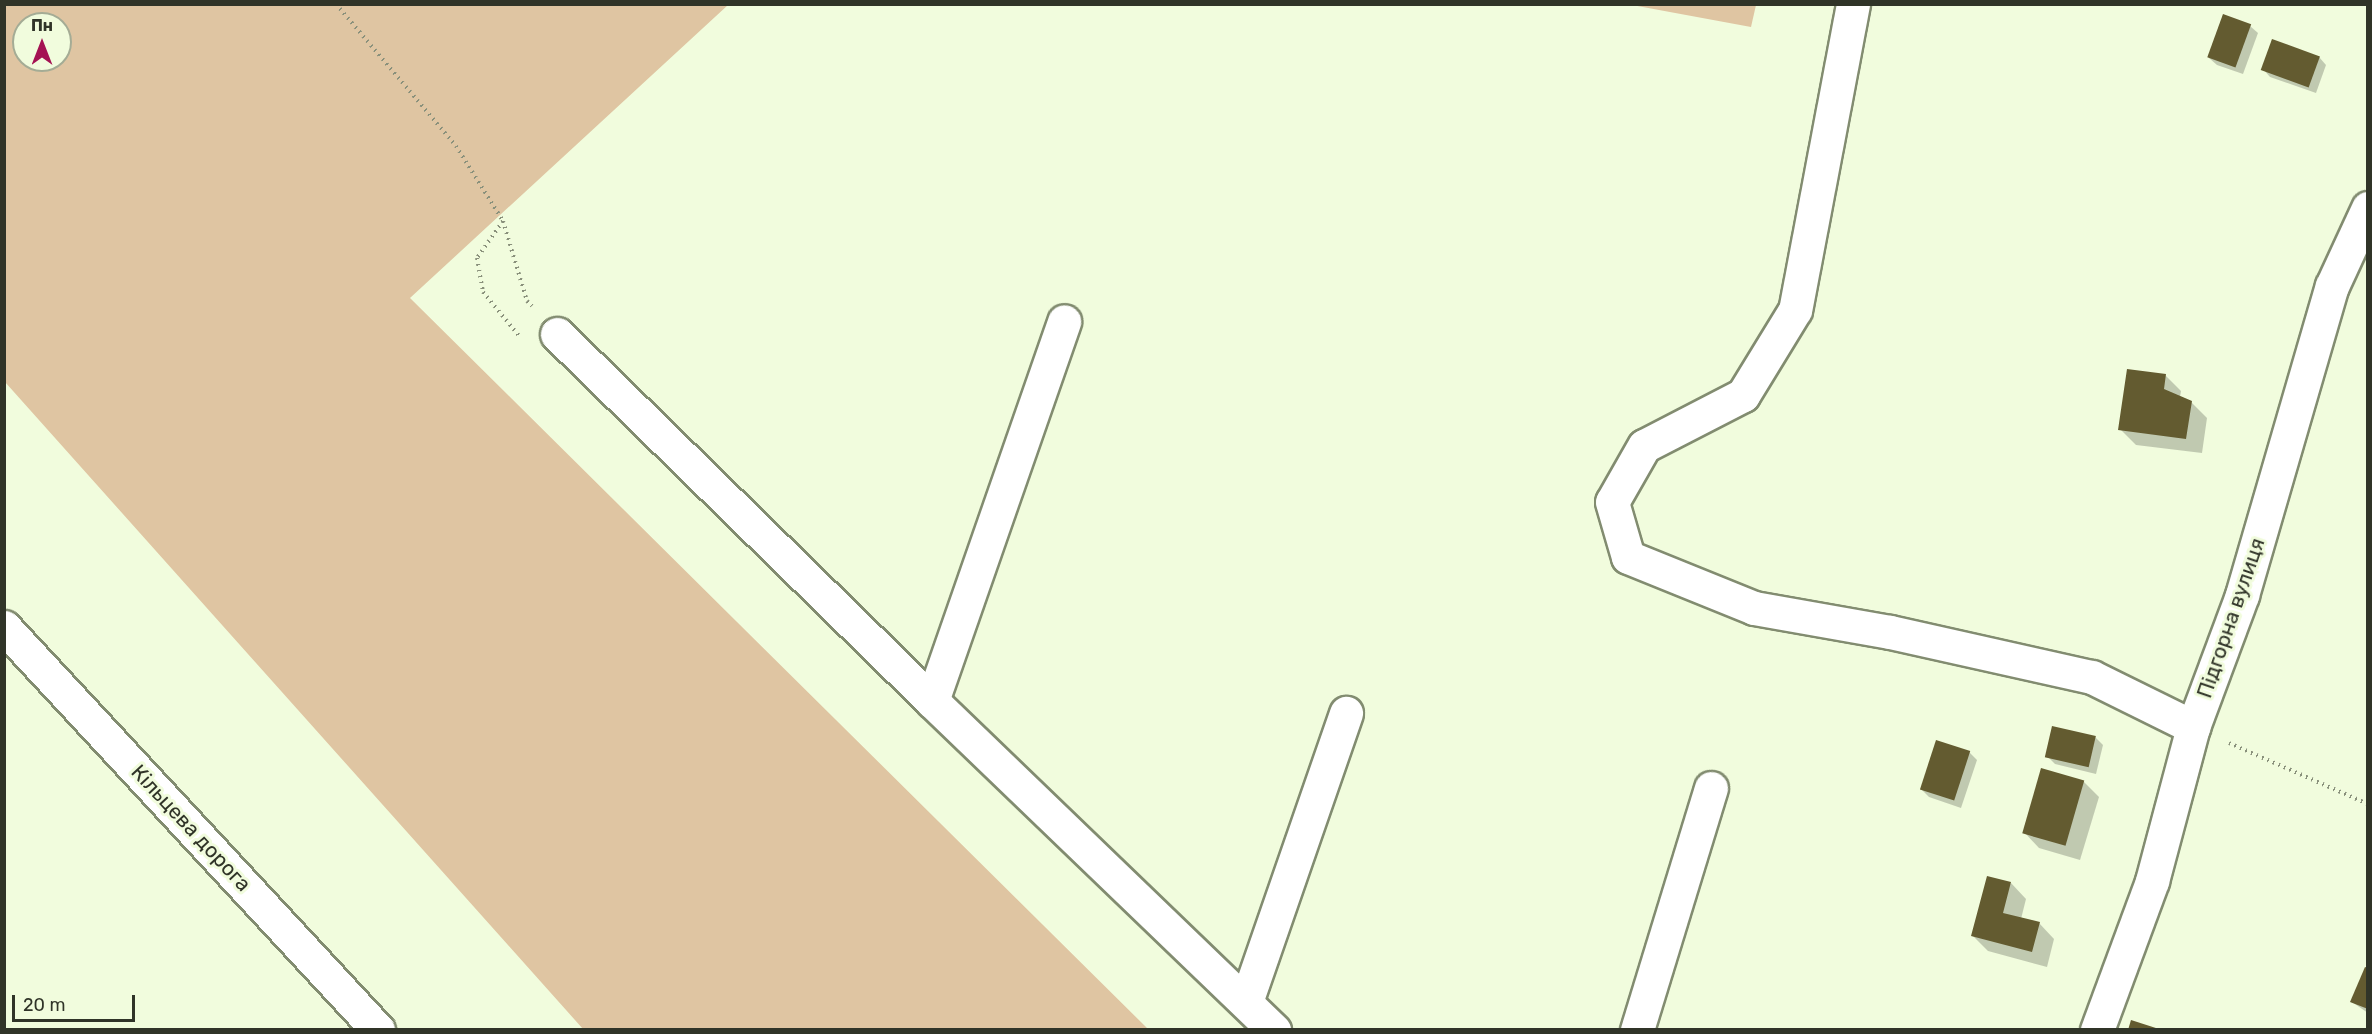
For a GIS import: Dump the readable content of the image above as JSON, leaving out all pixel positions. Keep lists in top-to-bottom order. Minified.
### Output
{"streets":{"main road":["Підгорна вулиця","Кільцева дорога"]},"scale_bar":"20 m","north":"top"}
